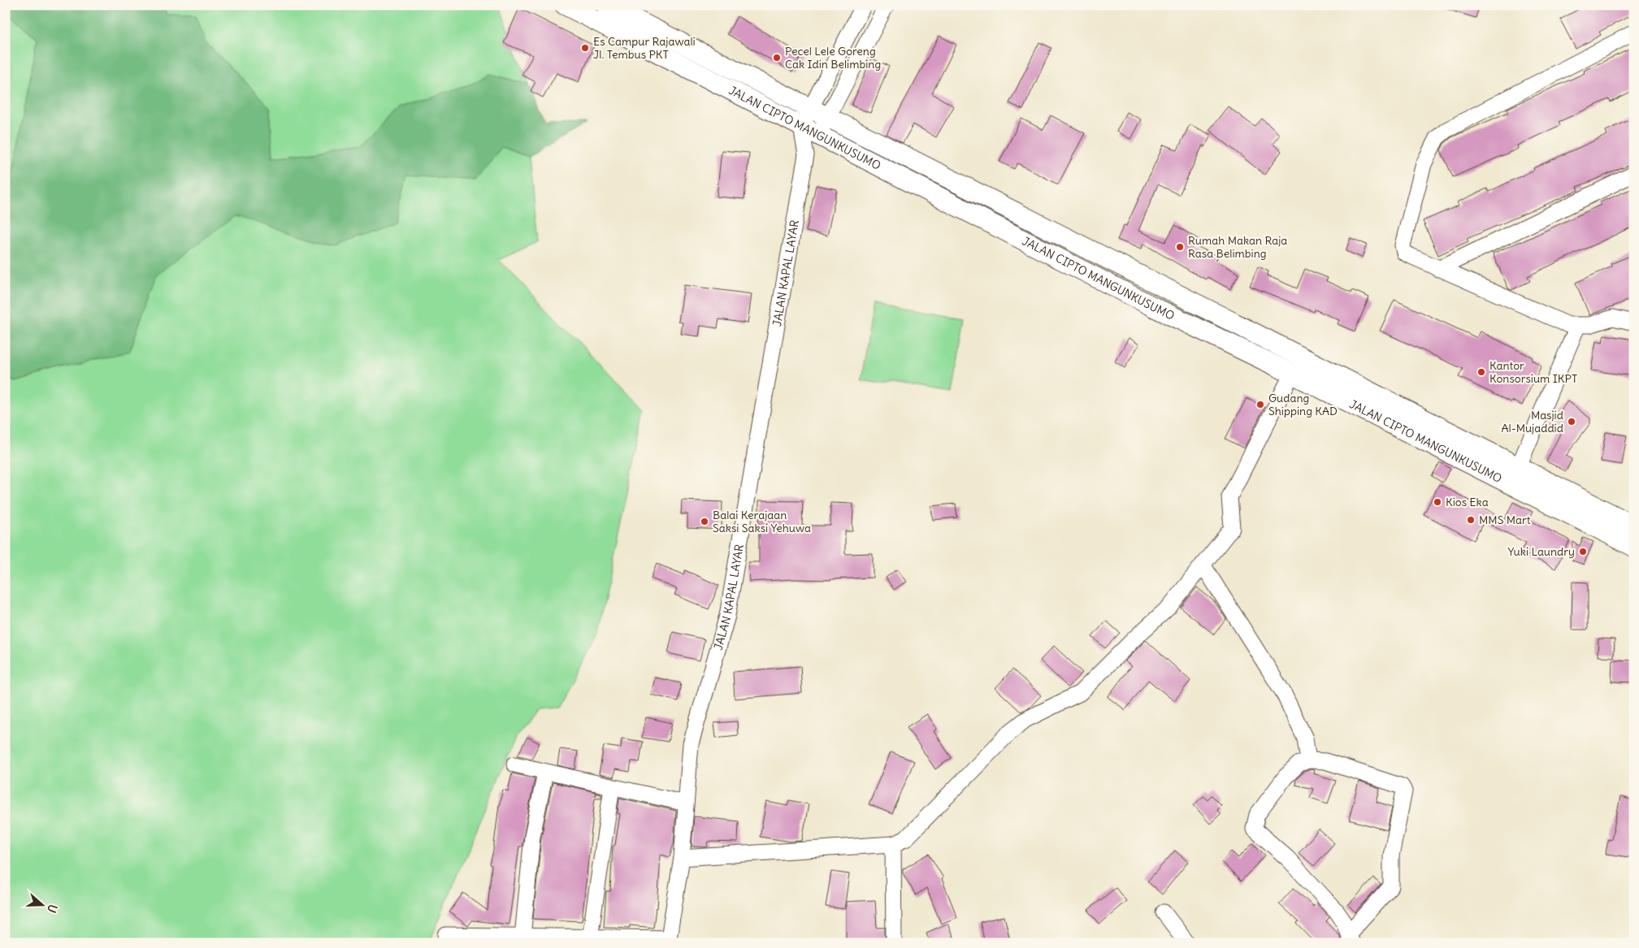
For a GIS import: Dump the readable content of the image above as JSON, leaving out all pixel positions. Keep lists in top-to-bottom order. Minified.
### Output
{"streets":{"street":["JALAN CIPTO MANGUNKUSUMO","JALAN KAPAL LAYAR"]},"places":["Es Campur Rajawali Jl. Tembus PKT","Pecel Lele Goreng Cak Idin Belimbing","Rumah Makan Raja Rasa Belimbing","Kantor Konsorsium IKPT","Gudang Shipping KAD","Masjid Al-Mujaddid","Kios Eka","MMS Mart","Balai Kerajaan Saksi Saksi Yehuwa","Yuki Laundry"],"north":"right"}
